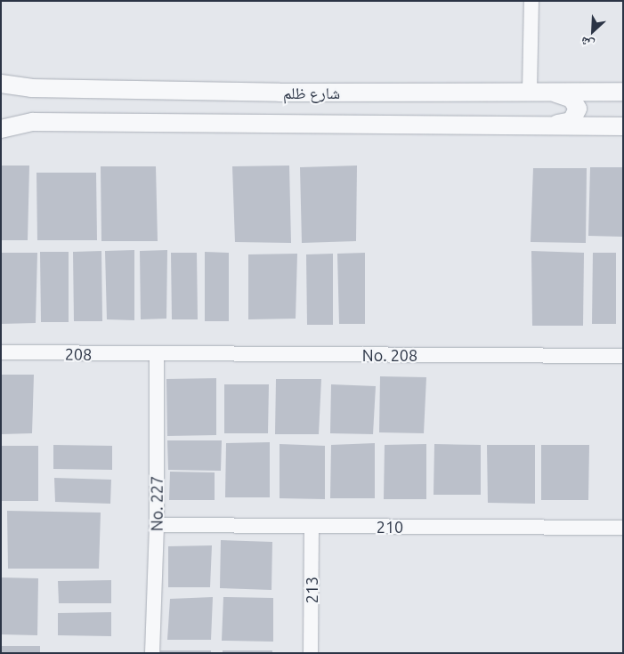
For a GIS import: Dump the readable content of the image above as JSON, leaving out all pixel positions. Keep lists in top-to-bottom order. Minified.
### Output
{"streets":{"street":["شارع ظلم","208","No. 208","No. 227","210","213"]},"crossings":[["208","No. 208"],["208","No. 227"],["No. 208","No. 227"],["No. 227","210"],["210","213"]],"north":"bottom left"}
